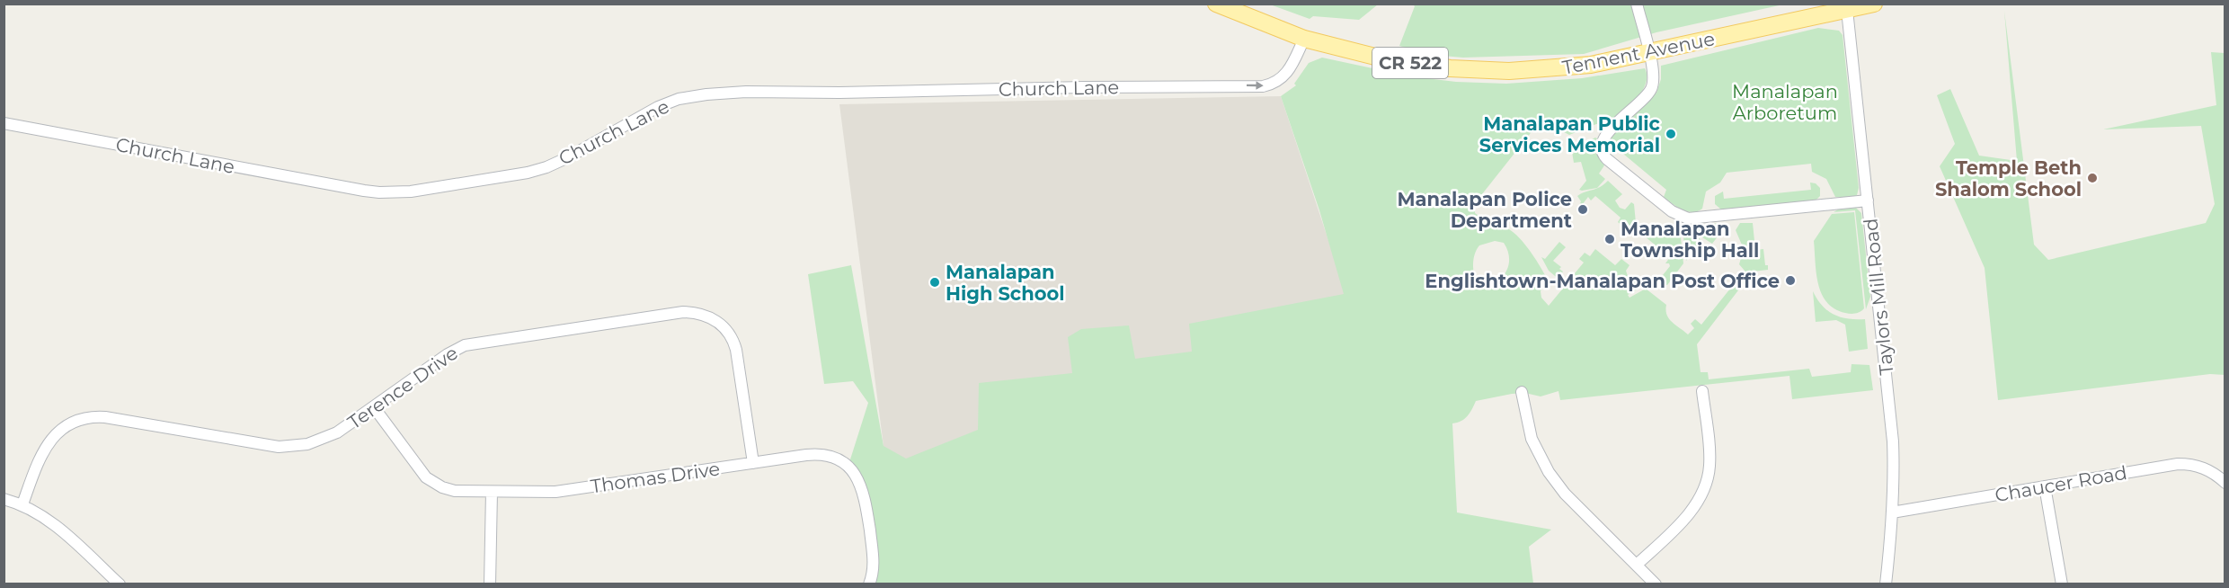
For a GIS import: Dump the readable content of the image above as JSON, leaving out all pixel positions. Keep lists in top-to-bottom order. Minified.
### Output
{"streets":{"main road":["Tennent Avenue","CR 522"],"street":["Church Lane","Taylors Mill Road","Terence Drive","Thomas Drive","Chaucer Road"]},"crossings":[["Tennent Avenue","Church Lane"],["Tennent Avenue","Taylors Mill Road"],["Taylors Mill Road","Chaucer Road"],["Terence Drive","Thomas Drive"]],"one_way":["Church Lane"],"parks":["Manalapan Arboretum"],"places":["Manalapan Public Services Memorial","Temple Beth Shalom School","Manalapan Police Department","Manalapan Township Hall","Englishtown-Manalapan Post Office","Manalapan High School"]}
